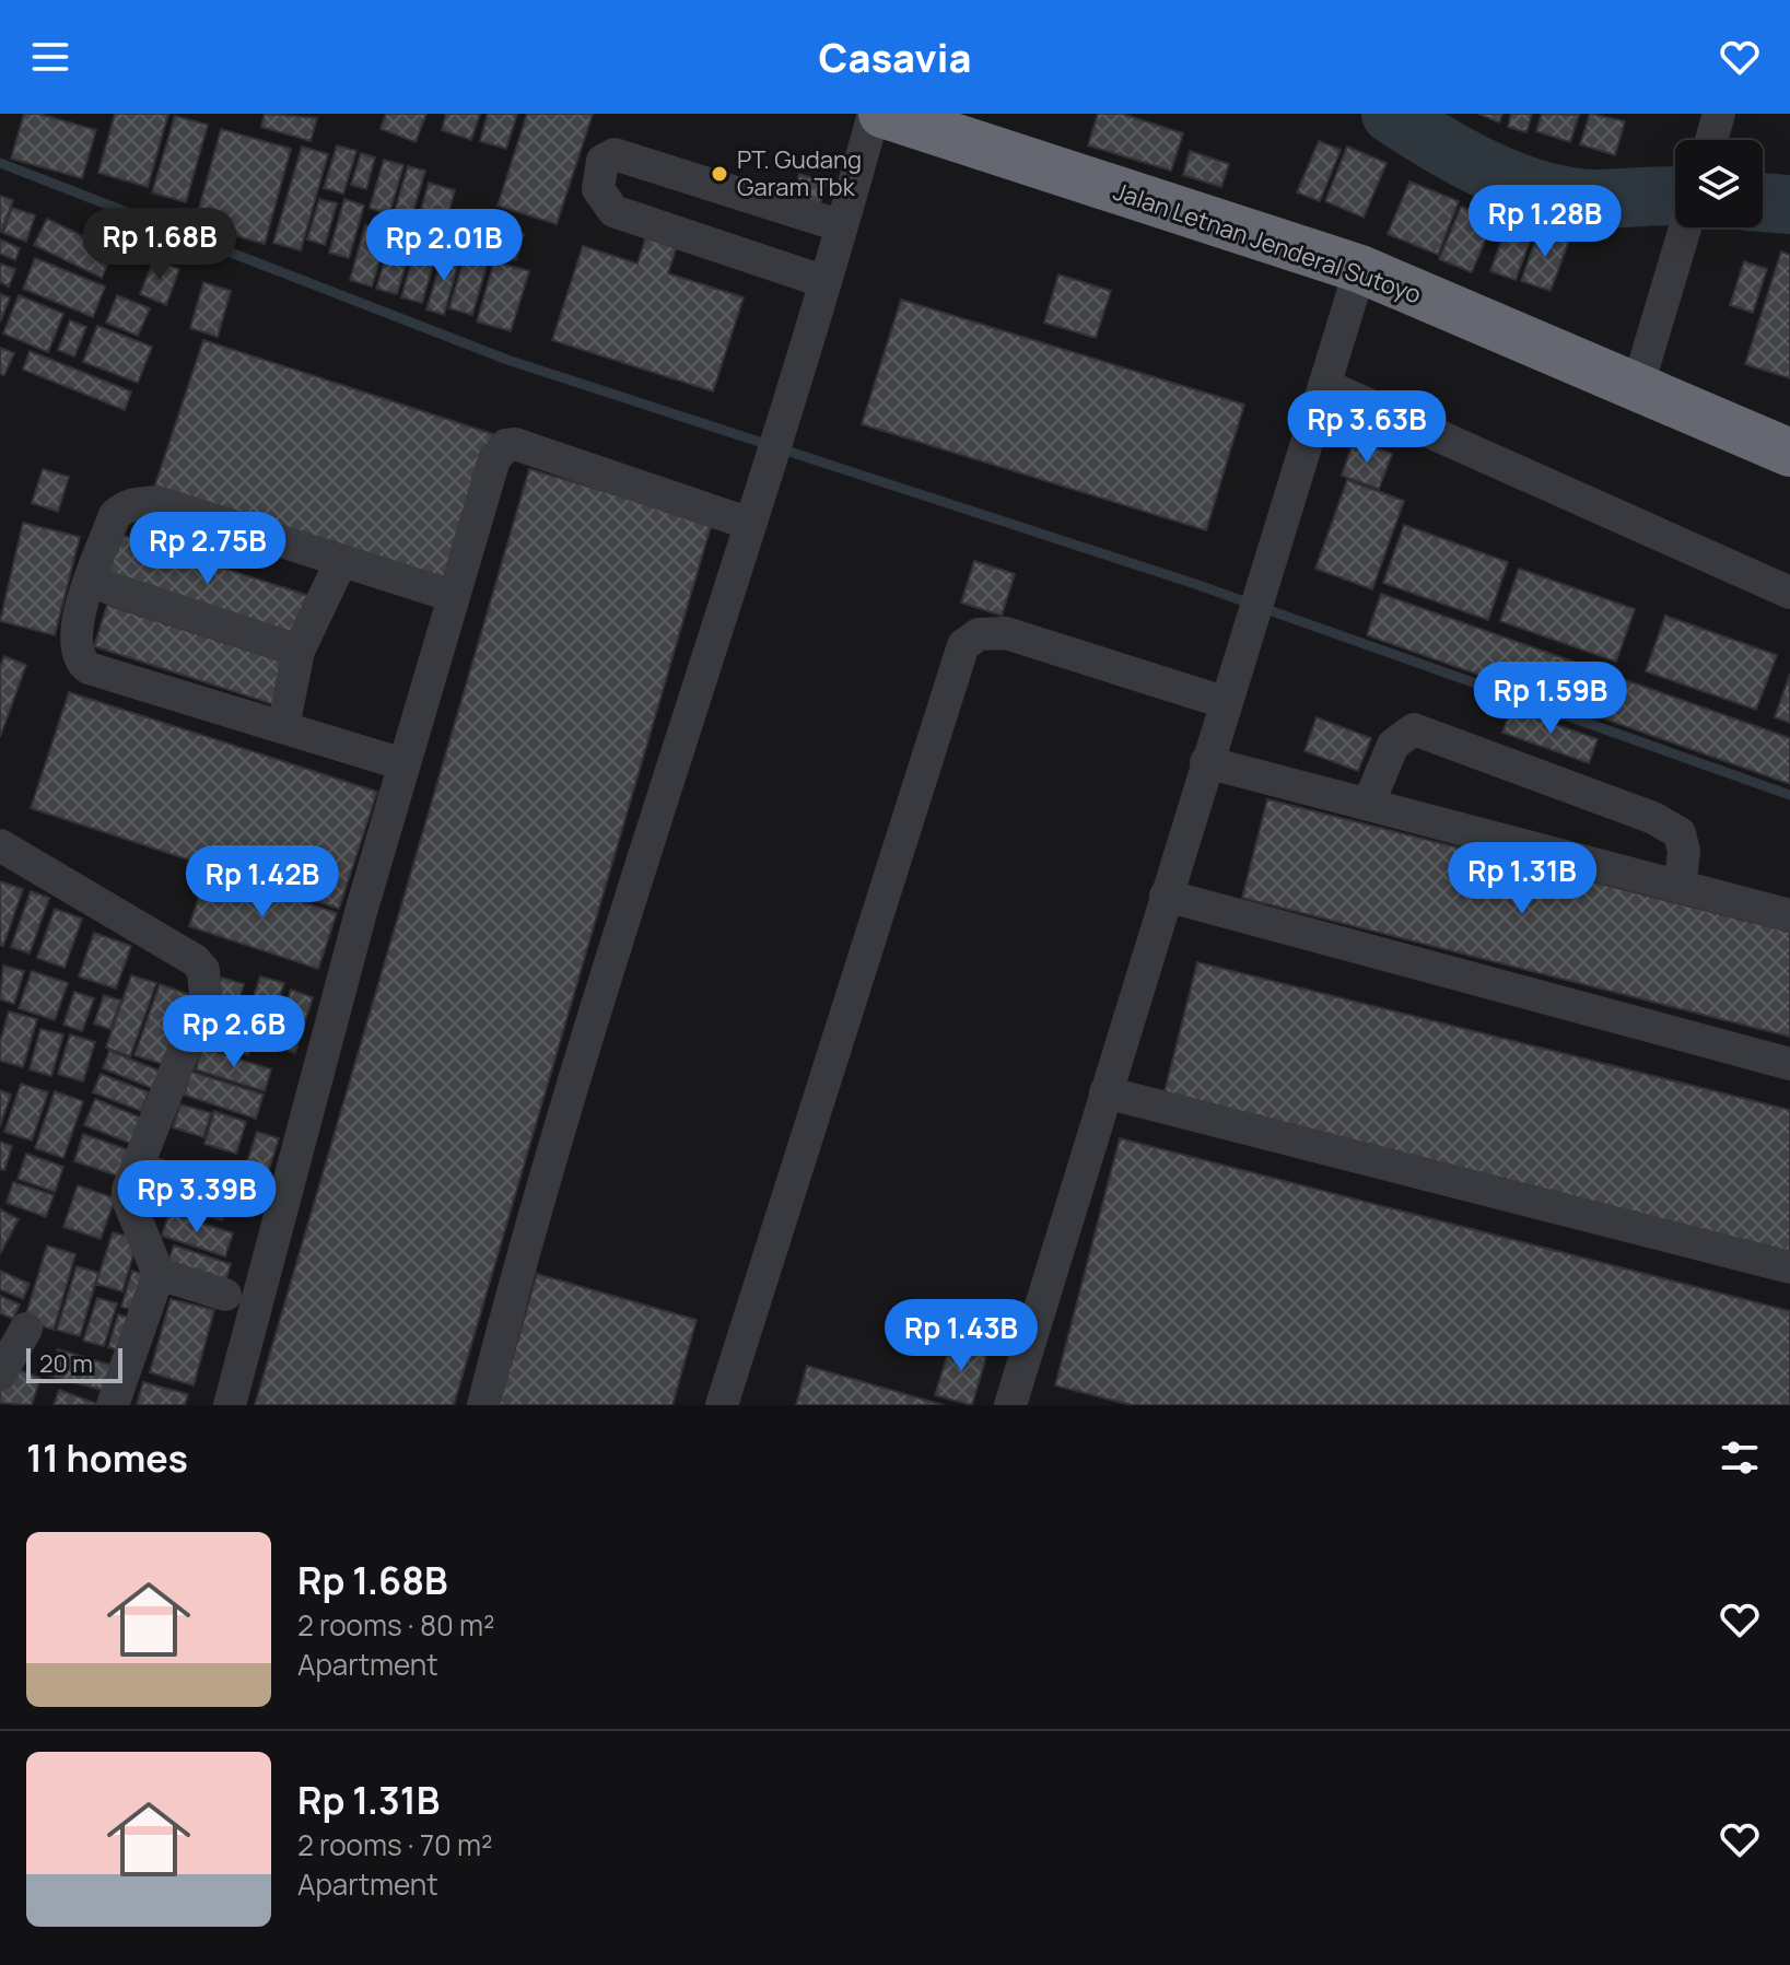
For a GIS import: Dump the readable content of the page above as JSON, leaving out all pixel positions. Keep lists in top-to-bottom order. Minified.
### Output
{"streets":{"highway":["Jalan Letnan Jenderal Sutoyo"]},"places":["PT. Gudang Garam Tbk"],"scale_bar":"20 m","page":{"header":"Casavia","price":["Rp 1.28B","Rp 1.68B","Rp 2.01B","Rp 3.63B","Rp 2.75B","Rp 1.59B","Rp 1.31B","Rp 1.42B","Rp 2.6B","Rp 3.39B","Rp 1.43B"],"scale":"20 m","heading":"11 homes","list":[{"name":"Rp 1.68B","note":"2 rooms · 80 m² · Apartment"},{"name":"Rp 1.31B","note":"2 rooms · 70 m² · Apartment"}]}}
